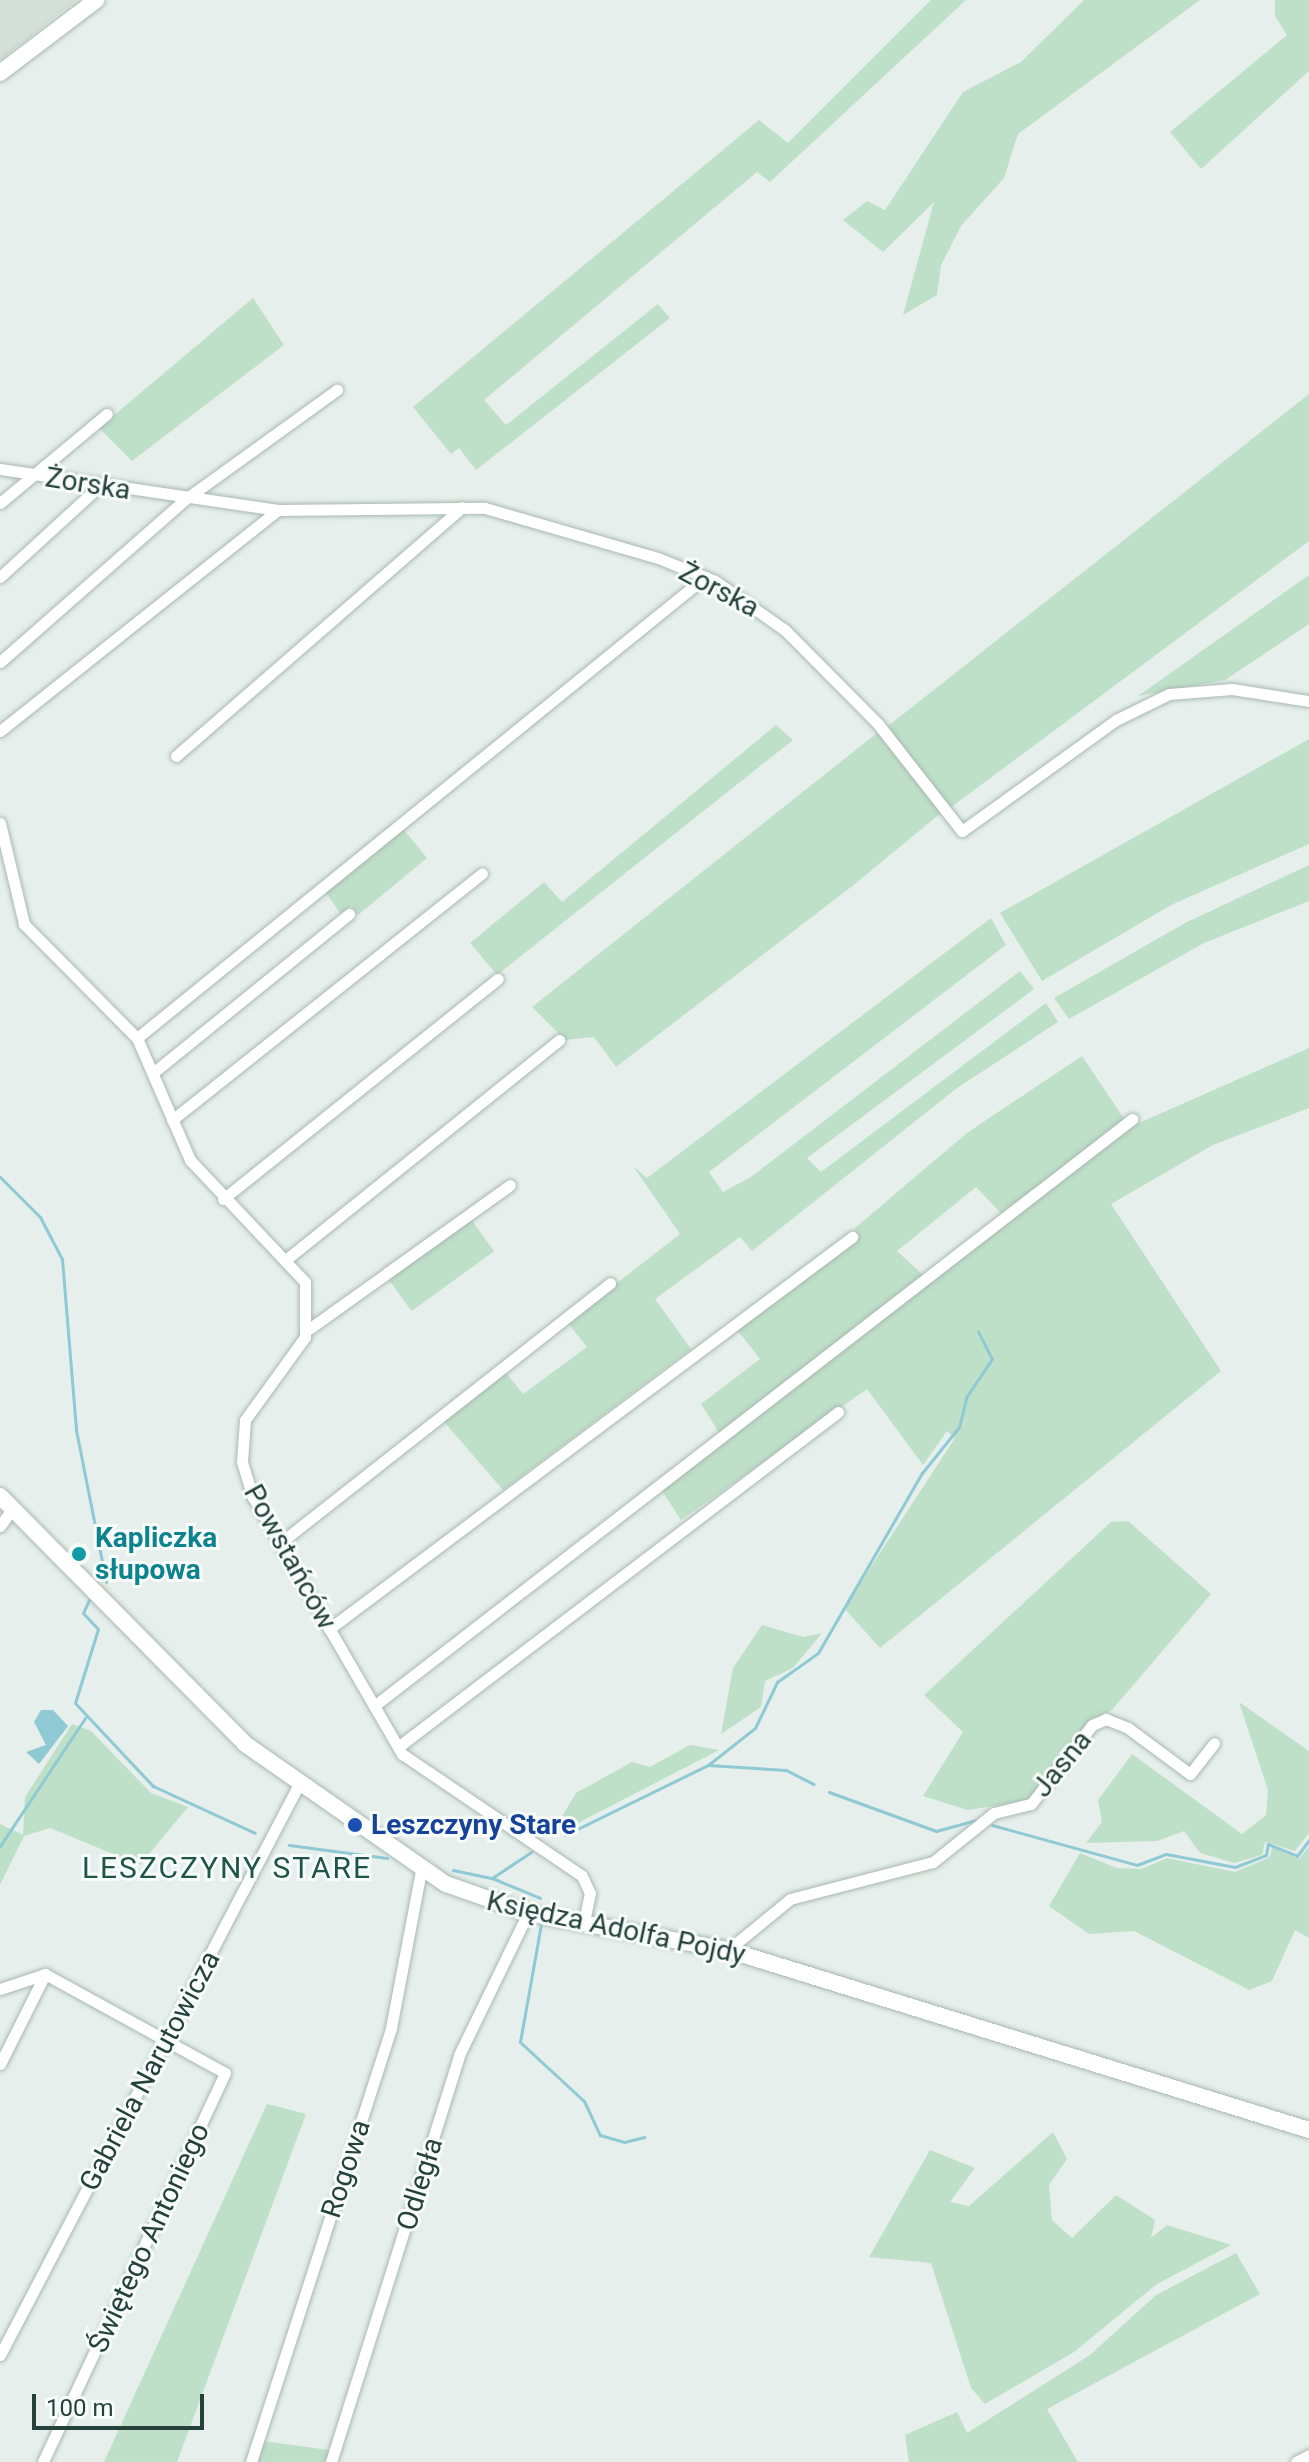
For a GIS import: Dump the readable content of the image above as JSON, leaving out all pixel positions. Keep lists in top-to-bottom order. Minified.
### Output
{"streets":{"street":["Żorska","Powstańców","Jasna","Księdza Adolfa Pojdy","Gabriela Narutowicza","Rogowa","Odległa","Świętego Antoniego"]},"crossings":[["Powstańców","Księdza Adolfa Pojdy"],["Jasna","Księdza Adolfa Pojdy"],["Księdza Adolfa Pojdy","Gabriela Narutowicza"],["Księdza Adolfa Pojdy","Rogowa"],["Księdza Adolfa Pojdy","Odległa"],["Gabriela Narutowicza","Świętego Antoniego"]],"districts":["LESZCZYNY STARE"],"places":["Kapliczka słupowa","Leszczyny Stare"],"scale_bar":"100 m"}
